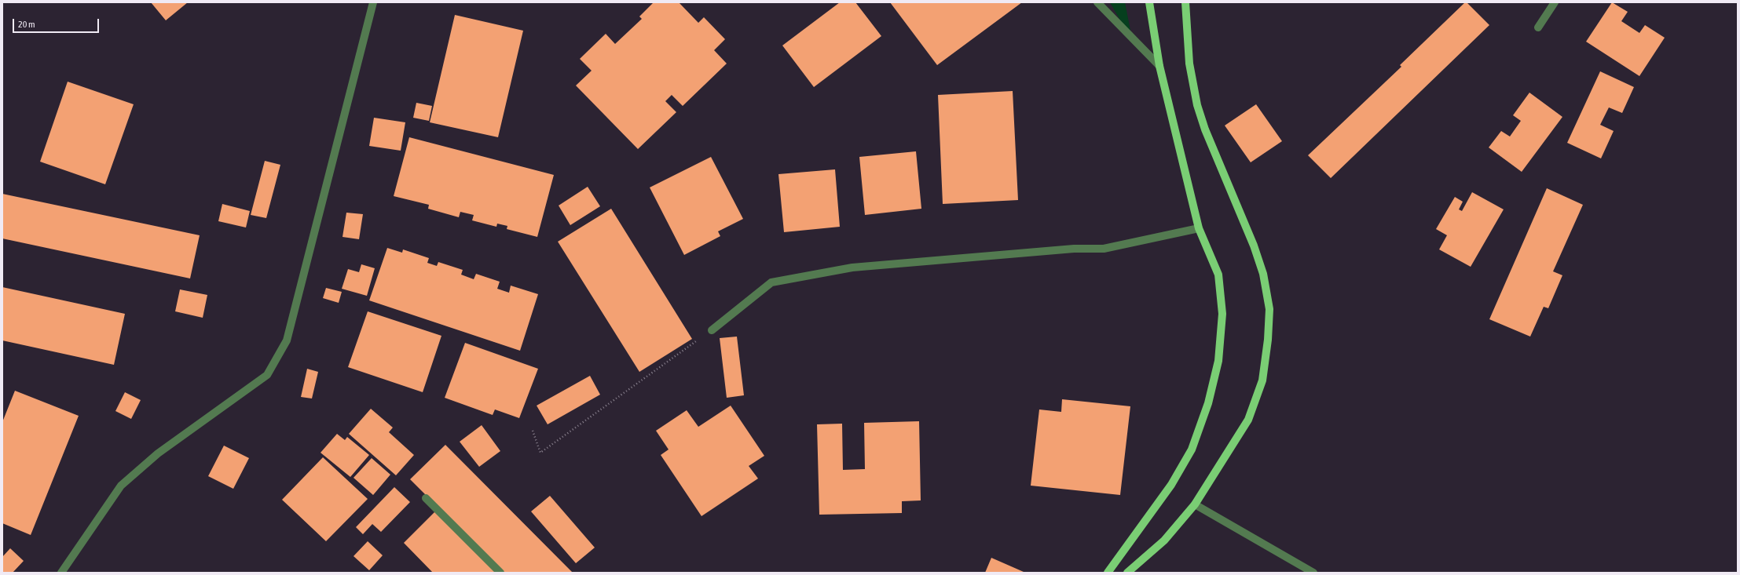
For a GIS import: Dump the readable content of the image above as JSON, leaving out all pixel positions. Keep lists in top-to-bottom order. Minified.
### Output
{"scale_bar":"20 m"}
